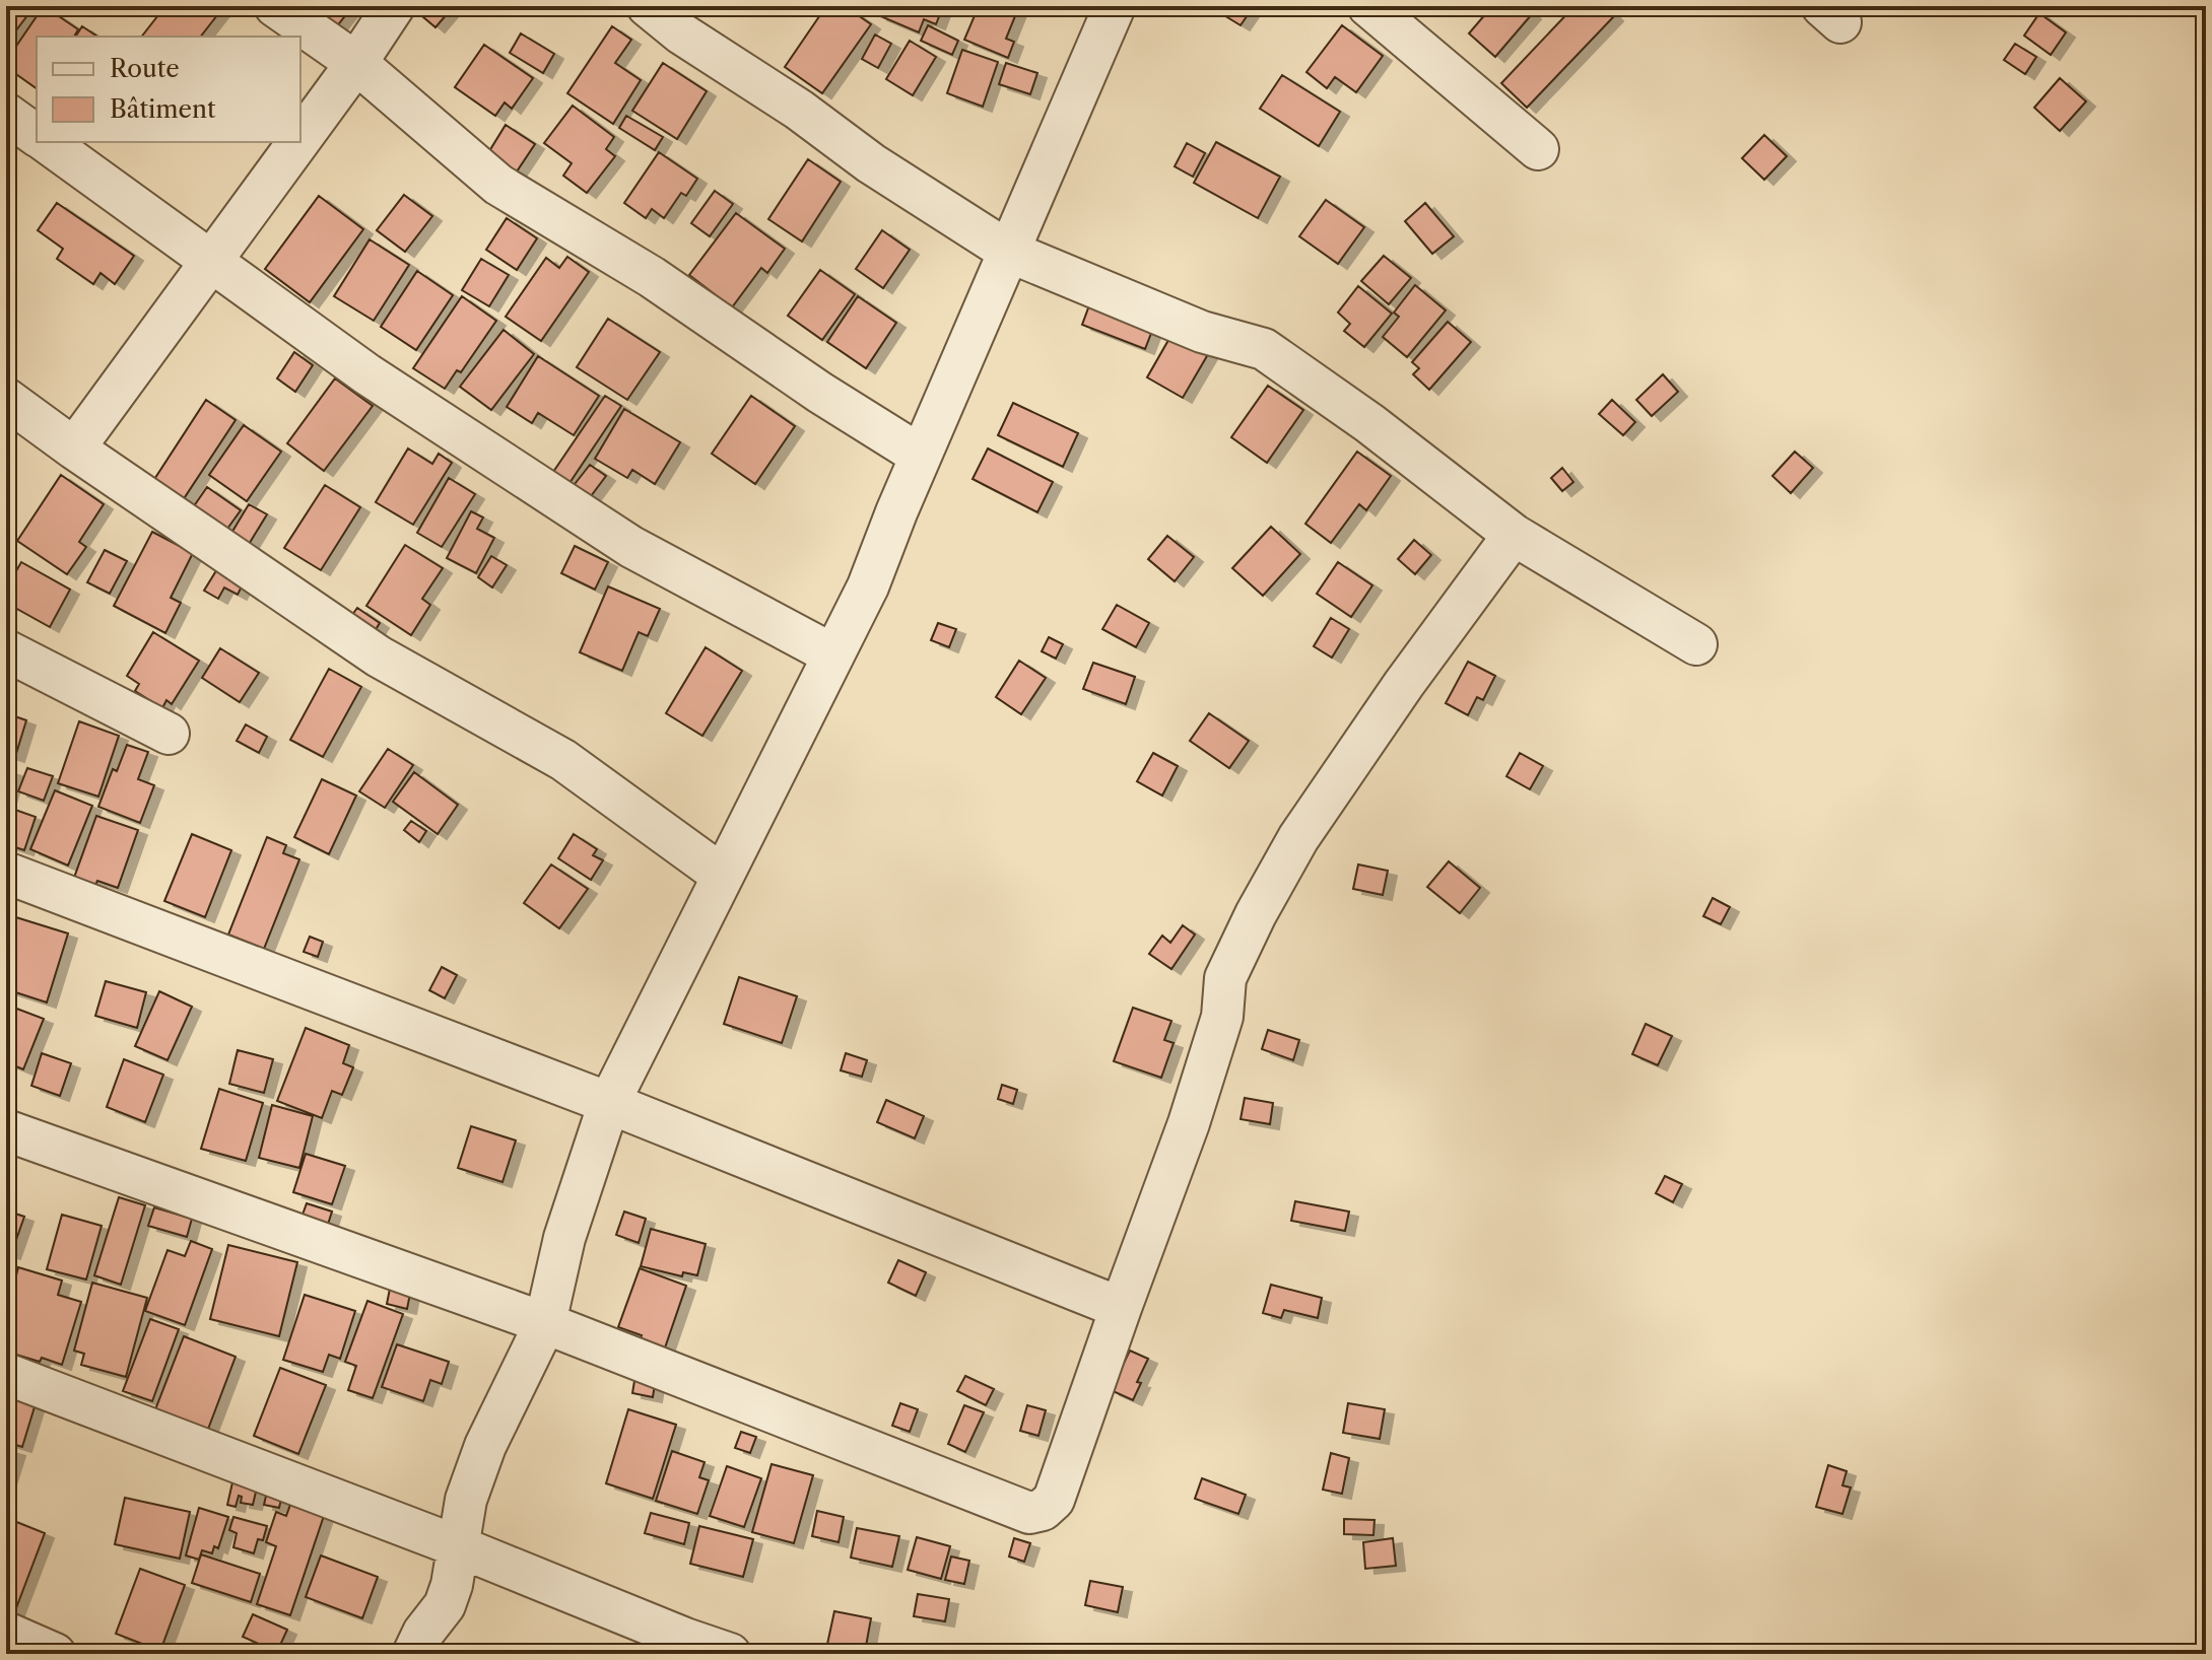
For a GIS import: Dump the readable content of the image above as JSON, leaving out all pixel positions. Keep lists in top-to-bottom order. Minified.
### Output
{"legend":["Route","Bâtiment"]}
